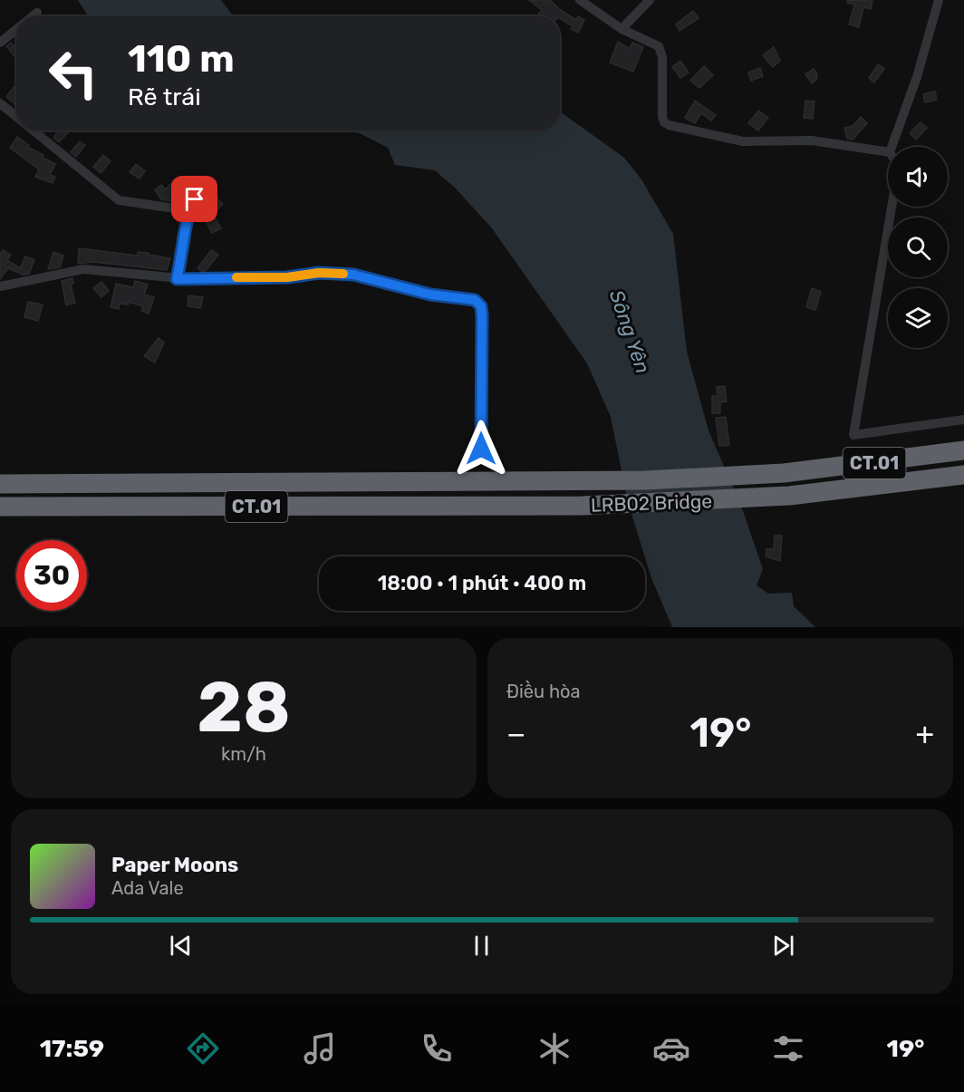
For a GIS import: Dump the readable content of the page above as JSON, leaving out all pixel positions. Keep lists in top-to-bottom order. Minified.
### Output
{"streets":{"highway":["CT.01","LRB02 Bridge"]},"water":["Sông Yên"],"page":{"turn":["110 m","Rẽ trái"],"limit":"30","trip":"18:00 · 1 phút · 400 m","tile":[["28","km/h"],"Điều hòa"],"heat":["−","19°","+"],"song":["Paper Moons","Ada Vale"],"tabs":["17:59","19°"]}}
